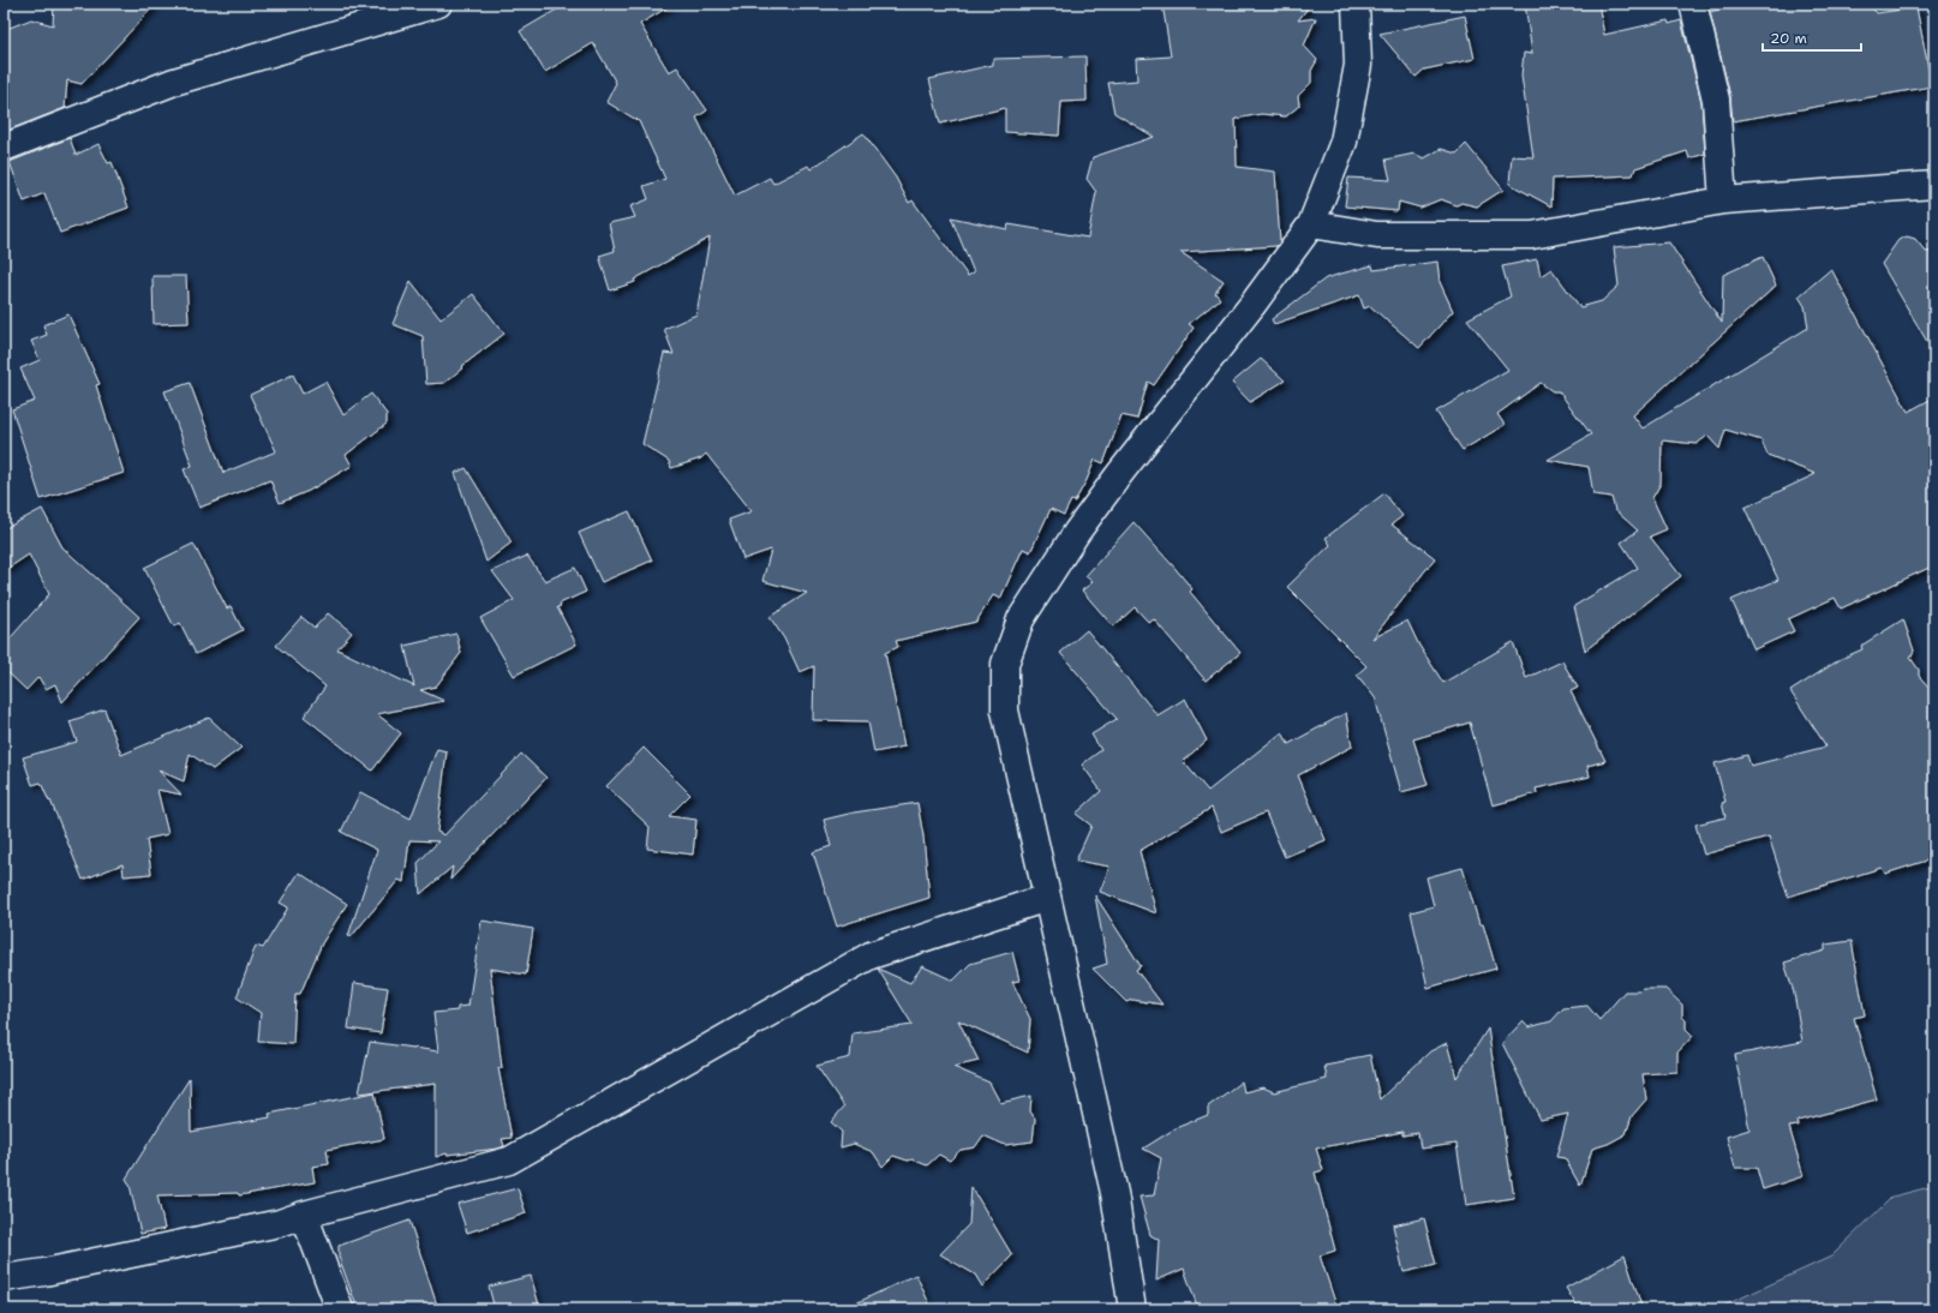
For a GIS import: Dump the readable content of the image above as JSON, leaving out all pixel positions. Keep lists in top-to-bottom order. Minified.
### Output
{"scale_bar":"20 m"}
